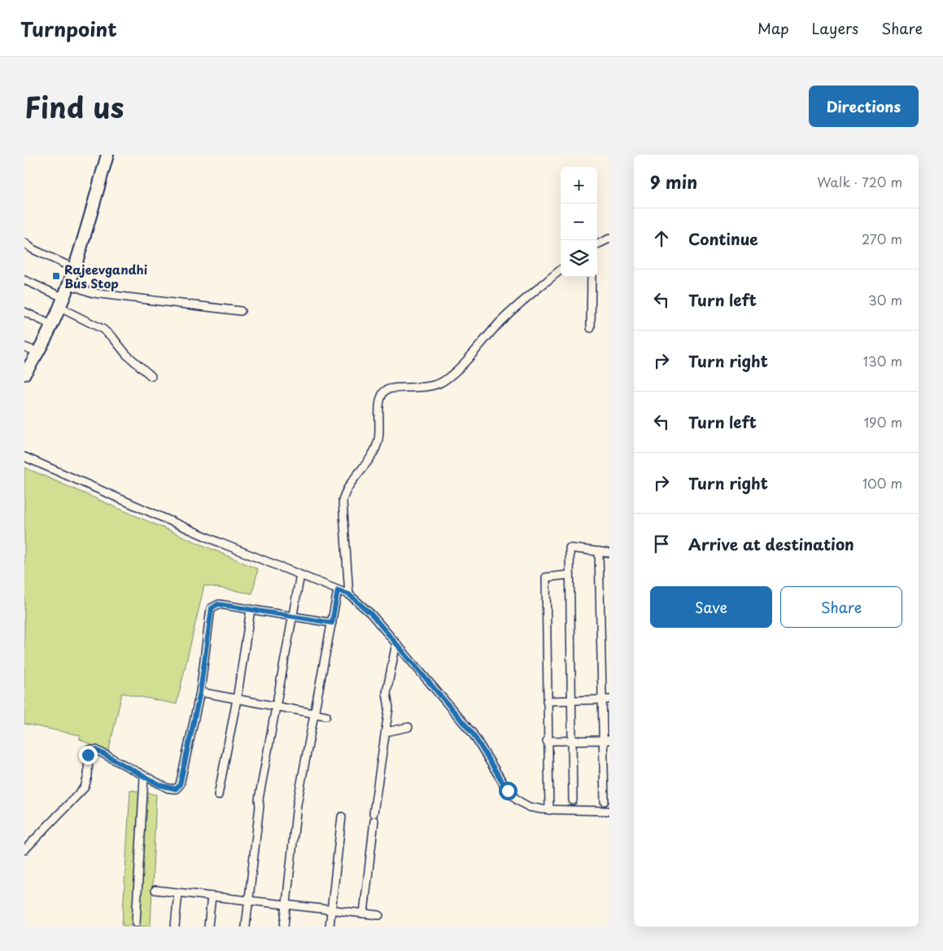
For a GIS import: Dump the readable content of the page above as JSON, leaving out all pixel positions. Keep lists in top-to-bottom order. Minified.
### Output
{"places":{"transit":["Rajeevgandhi Bus Stop"]},"page":{"header":"Turnpoint","nav":["Map","Layers","Share"],"title":"Find us","buttons":["Directions",["Save","Share"]],"heading":["9 min","Walk · 720 m"],"map_buttons":["+","−"],"list":[["Continue","270 m"],["Turn left","30 m"],["Turn right","130 m"],["Turn left","190 m"],["Turn right","100 m"],"Arrive at destination"]}}
